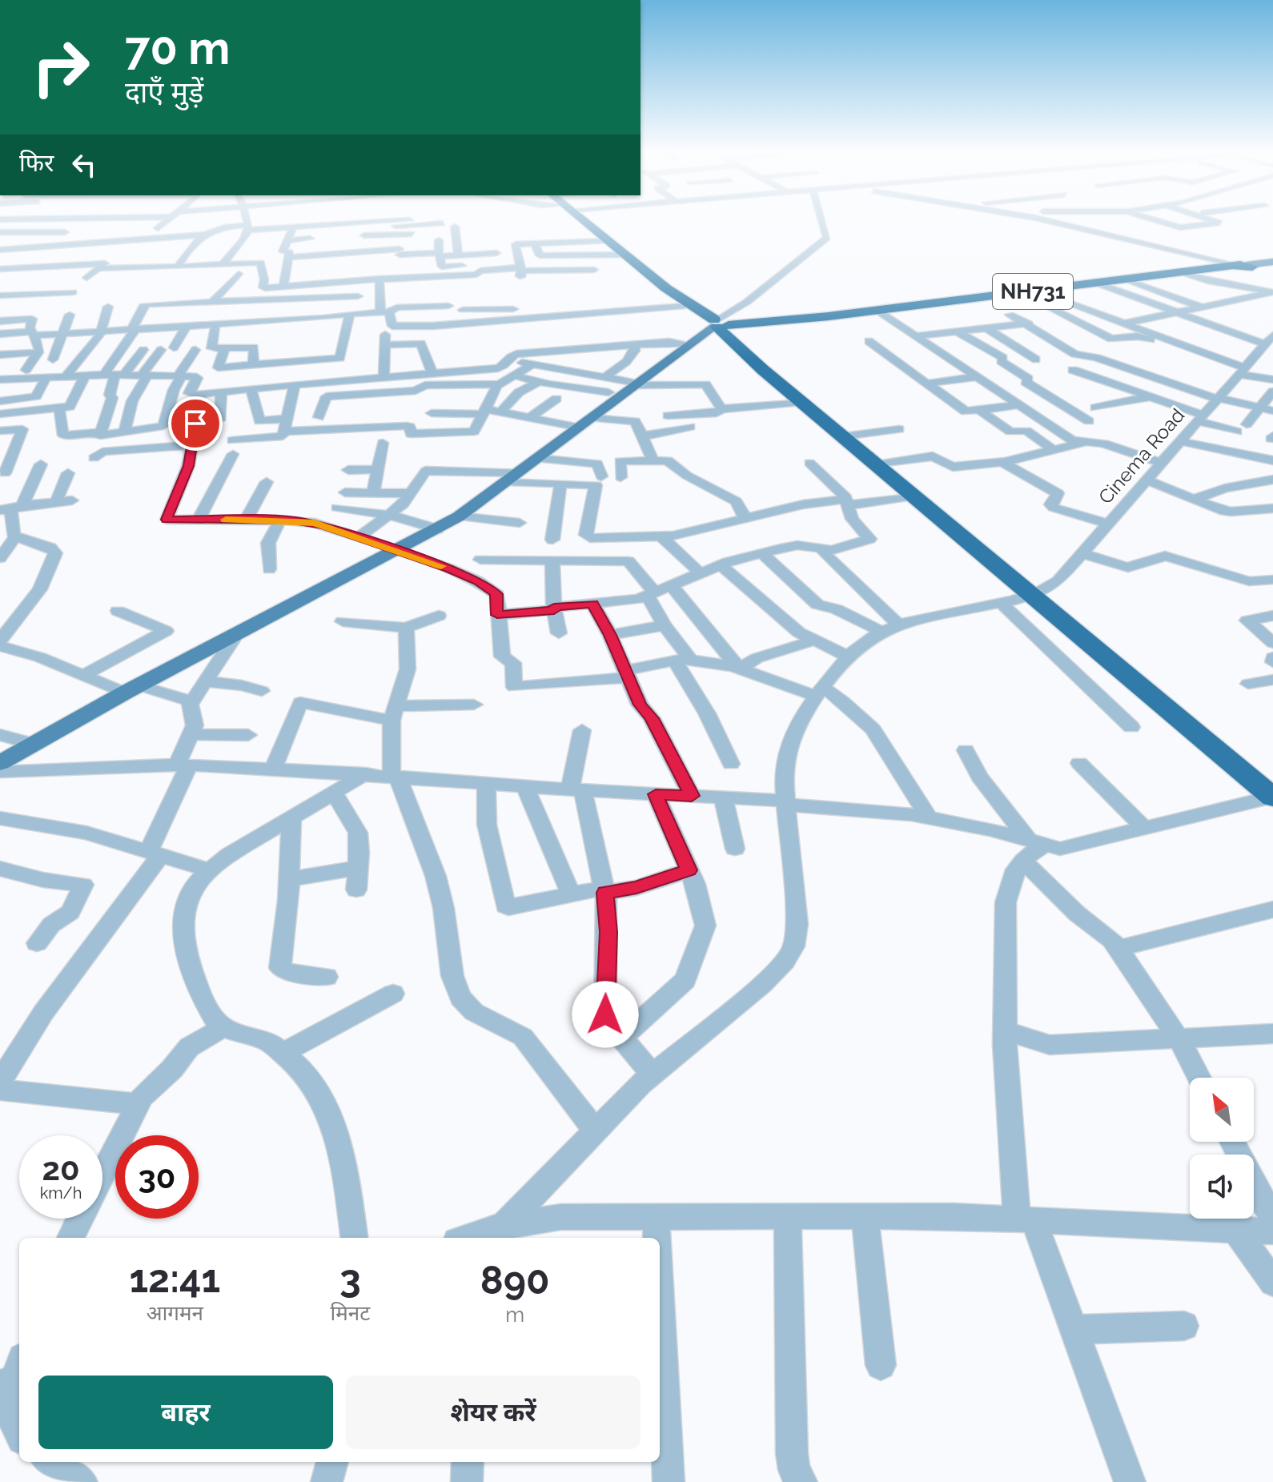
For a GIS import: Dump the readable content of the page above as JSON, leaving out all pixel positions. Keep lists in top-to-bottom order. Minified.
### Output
{"streets":{"highway":["NH731"],"street":["Cinema Road"]},"north":"top left","page":{"turn":["70 m","दाएँ मुड़ें"],"then":"फिर","speed":"20 km/h","limit":"30","eta":["12:41","आगमन","3","मिनट","890","m"],"buttons":["बाहर","शेयर करें"]}}
